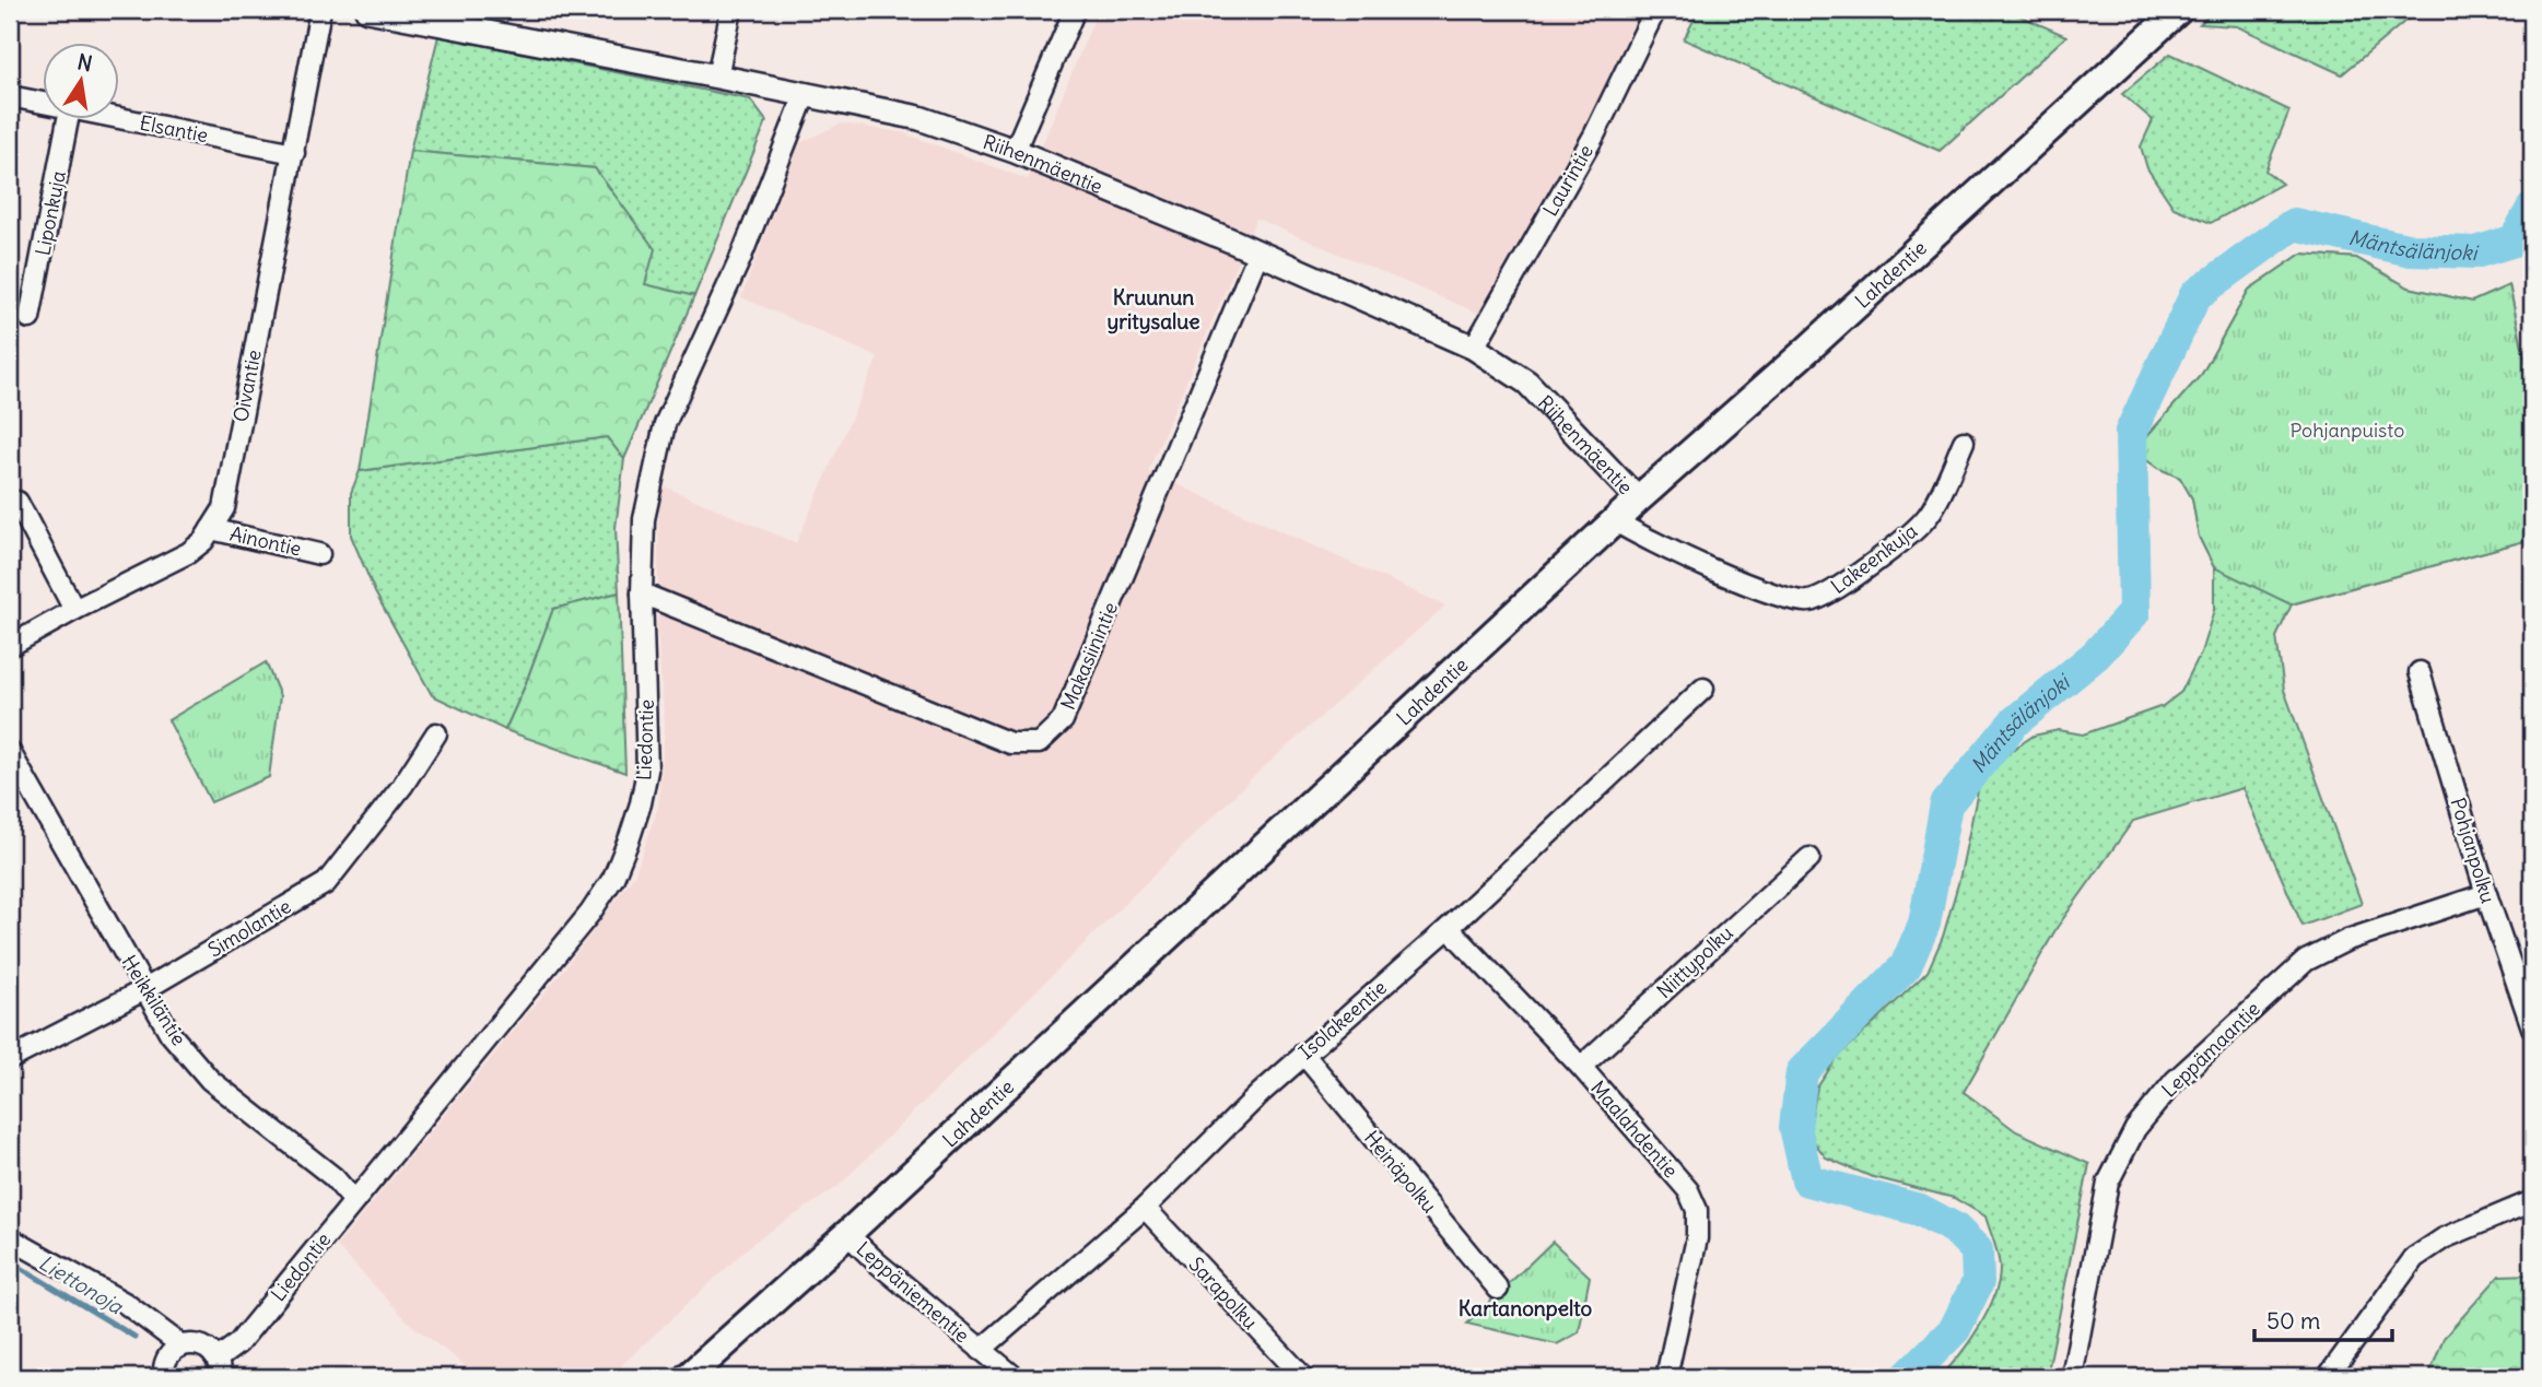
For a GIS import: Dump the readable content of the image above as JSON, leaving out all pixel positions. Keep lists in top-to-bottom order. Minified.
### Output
{"streets":{"main road":["Lahdentie"],"street":["Elsantie","Riihenmäentie","Laurintie","Liponkuja","Oivantie","Ainontie","Lakeenkuja","Makasiinintie","Liedontie","Pohjanpolku","Simolantie","Niittypolku","Heikkiläntie","Isolakeentie","Leppämaantie","Maalahdentie","Heinäpolku","Leppäniementie","Sarapolku"]},"crossings":[["Elsantie","Oivantie"],["Riihenmäentie","Laurintie"],["Riihenmäentie","Lahdentie"],["Riihenmäentie","Makasiinintie"],["Riihenmäentie","Liedontie"],["Lahdentie","Lakeenkuja"],["Lahdentie","Leppäniementie"],["Oivantie","Ainontie"],["Makasiinintie","Liedontie"],["Liedontie","Heikkiläntie"],["Pohjanpolku","Leppämaantie"],["Simolantie","Heikkiläntie"],["Niittypolku","Maalahdentie"],["Isolakeentie","Maalahdentie"],["Isolakeentie","Heinäpolku"],["Isolakeentie","Leppäniementie"],["Isolakeentie","Sarapolku"]],"districts":["Kruunun yritysalue","Kartanonpelto"],"water":["Mäntsälänjoki","Liettonoja"],"parks":["Pohjanpuisto"],"scale_bar":"50 m","north":"top"}
